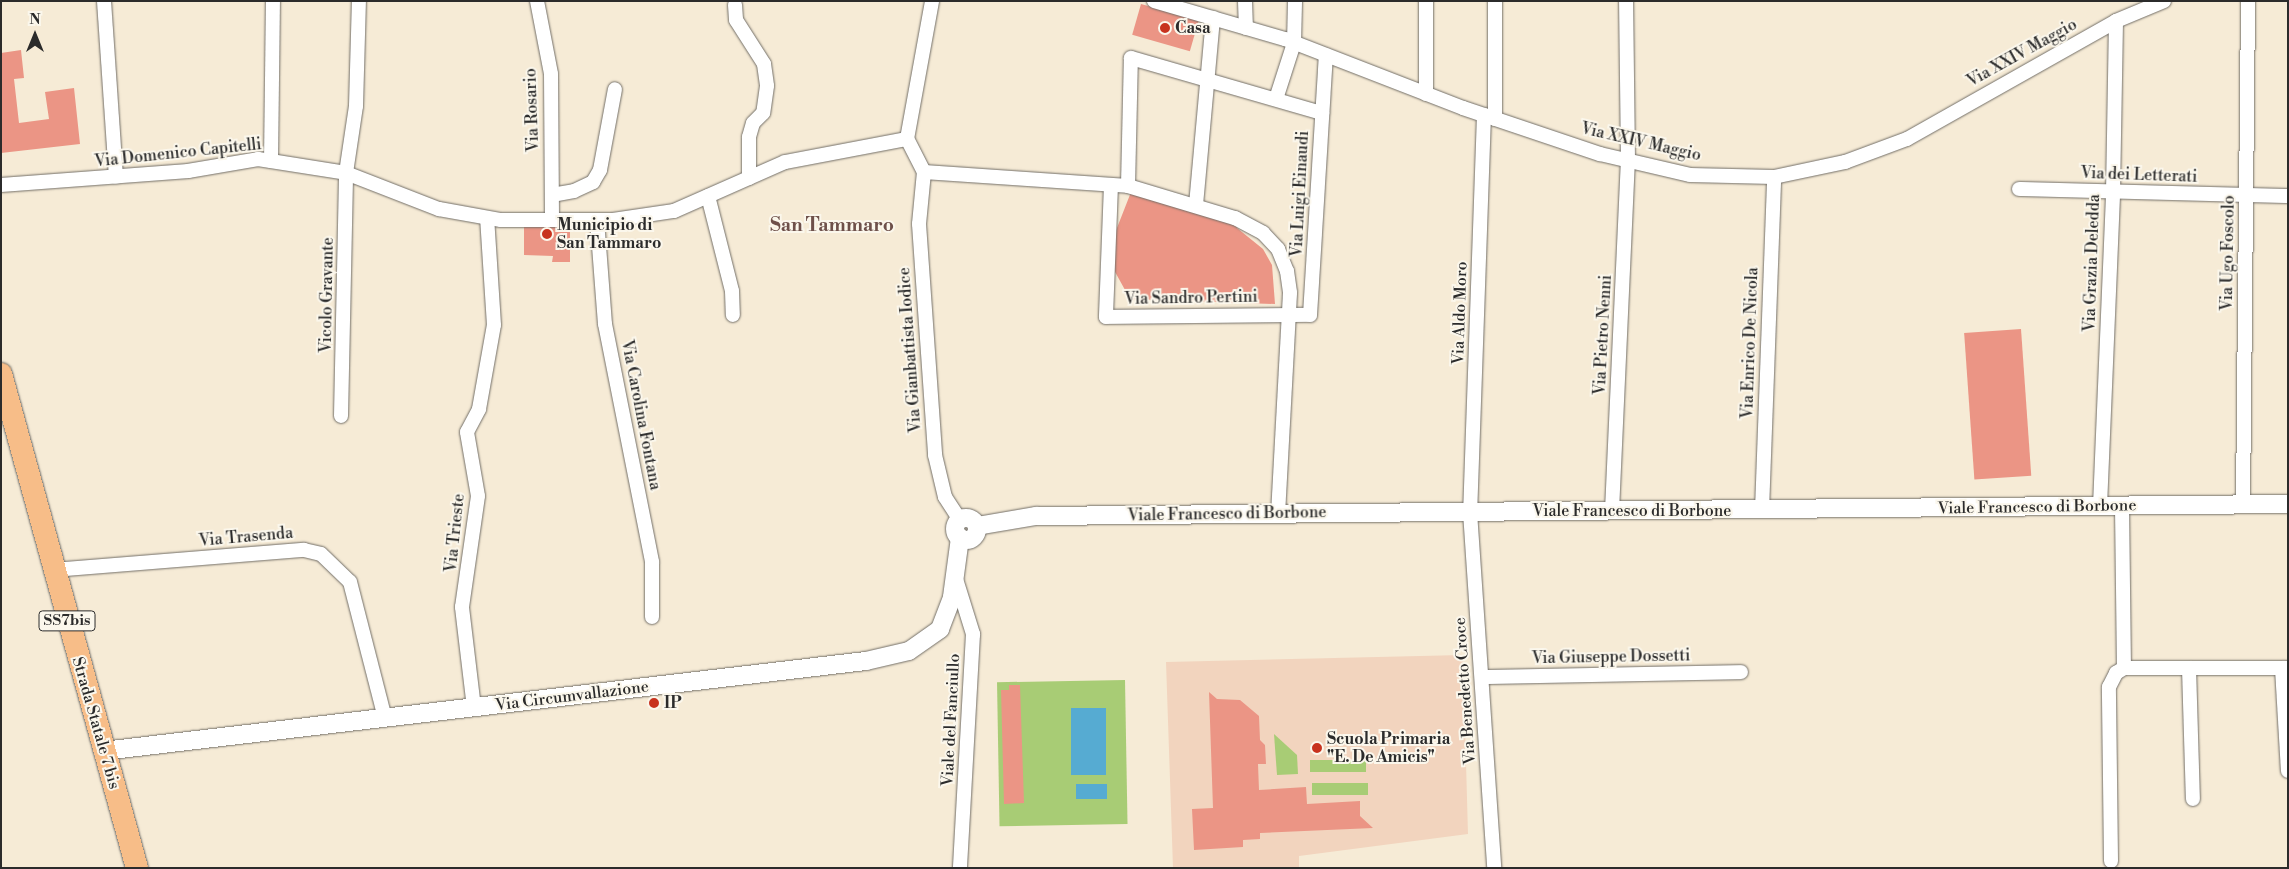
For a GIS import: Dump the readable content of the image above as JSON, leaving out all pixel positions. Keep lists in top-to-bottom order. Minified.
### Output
{"streets":{"main road":["SS7bis","Strada Statale 7 bis"],"street":["Via XXIV Maggio","Via Rosario","Via Domenico Capitelli","Via dei Letterati","Via Luigi Einaudi","Via Ugo Foscolo","Via Grazia Deledda","Vicolo Gravante","Via Sandro Pertini","Via Aldo Moro","Via Pietro Nenni","Via Enrico De Nicola","Via Gianbattista Iodice","Via Carolina Fontana","Viale Francesco di Borbone","Via Trieste","Via Trasenda","Via Giuseppe Dossetti","Via Benedetto Croce","Via Circumvallazione","Viale del Fanciullo"]},"crossings":[["Via XXIV Maggio","Via Luigi Einaudi"],["Via XXIV Maggio","Via Grazia Deledda"],["Via XXIV Maggio","Via Aldo Moro"],["Via XXIV Maggio","Via Pietro Nenni"],["Via XXIV Maggio","Via Enrico De Nicola"],["Via Rosario","Via Domenico Capitelli"],["Via Domenico Capitelli","Vicolo Gravante"],["Via Domenico Capitelli","Via Carolina Fontana"],["Via Domenico Capitelli","Via Trieste"],["Via dei Letterati","Via Ugo Foscolo"],["Via dei Letterati","Via Grazia Deledda"],["Via Luigi Einaudi","Via Sandro Pertini"],["Via Ugo Foscolo","Viale Francesco di Borbone"],["Via Grazia Deledda","Viale Francesco di Borbone"],["Via Aldo Moro","Viale Francesco di Borbone"],["Via Aldo Moro","Via Benedetto Croce"],["Via Pietro Nenni","Viale Francesco di Borbone"],["Via Enrico De Nicola","Viale Francesco di Borbone"],["Via Gianbattista Iodice","Viale Francesco di Borbone"],["Via Gianbattista Iodice","Via Circumvallazione"],["Viale Francesco di Borbone","Via Benedetto Croce"],["Viale Francesco di Borbone","Via Circumvallazione"],["Via Trieste","Via Circumvallazione"],["Via Trasenda","Via Circumvallazione"],["Via Trasenda","Strada Statale 7 bis"],["Via Giuseppe Dossetti","Via Benedetto Croce"],["Via Circumvallazione","Viale del Fanciullo"],["Via Circumvallazione","Strada Statale 7 bis"]],"districts":["San Tammaro"],"places":["Casa","Municipio di San Tammaro","IP","Scuola Primaria \"E. De Amicis\""],"north":"top"}
